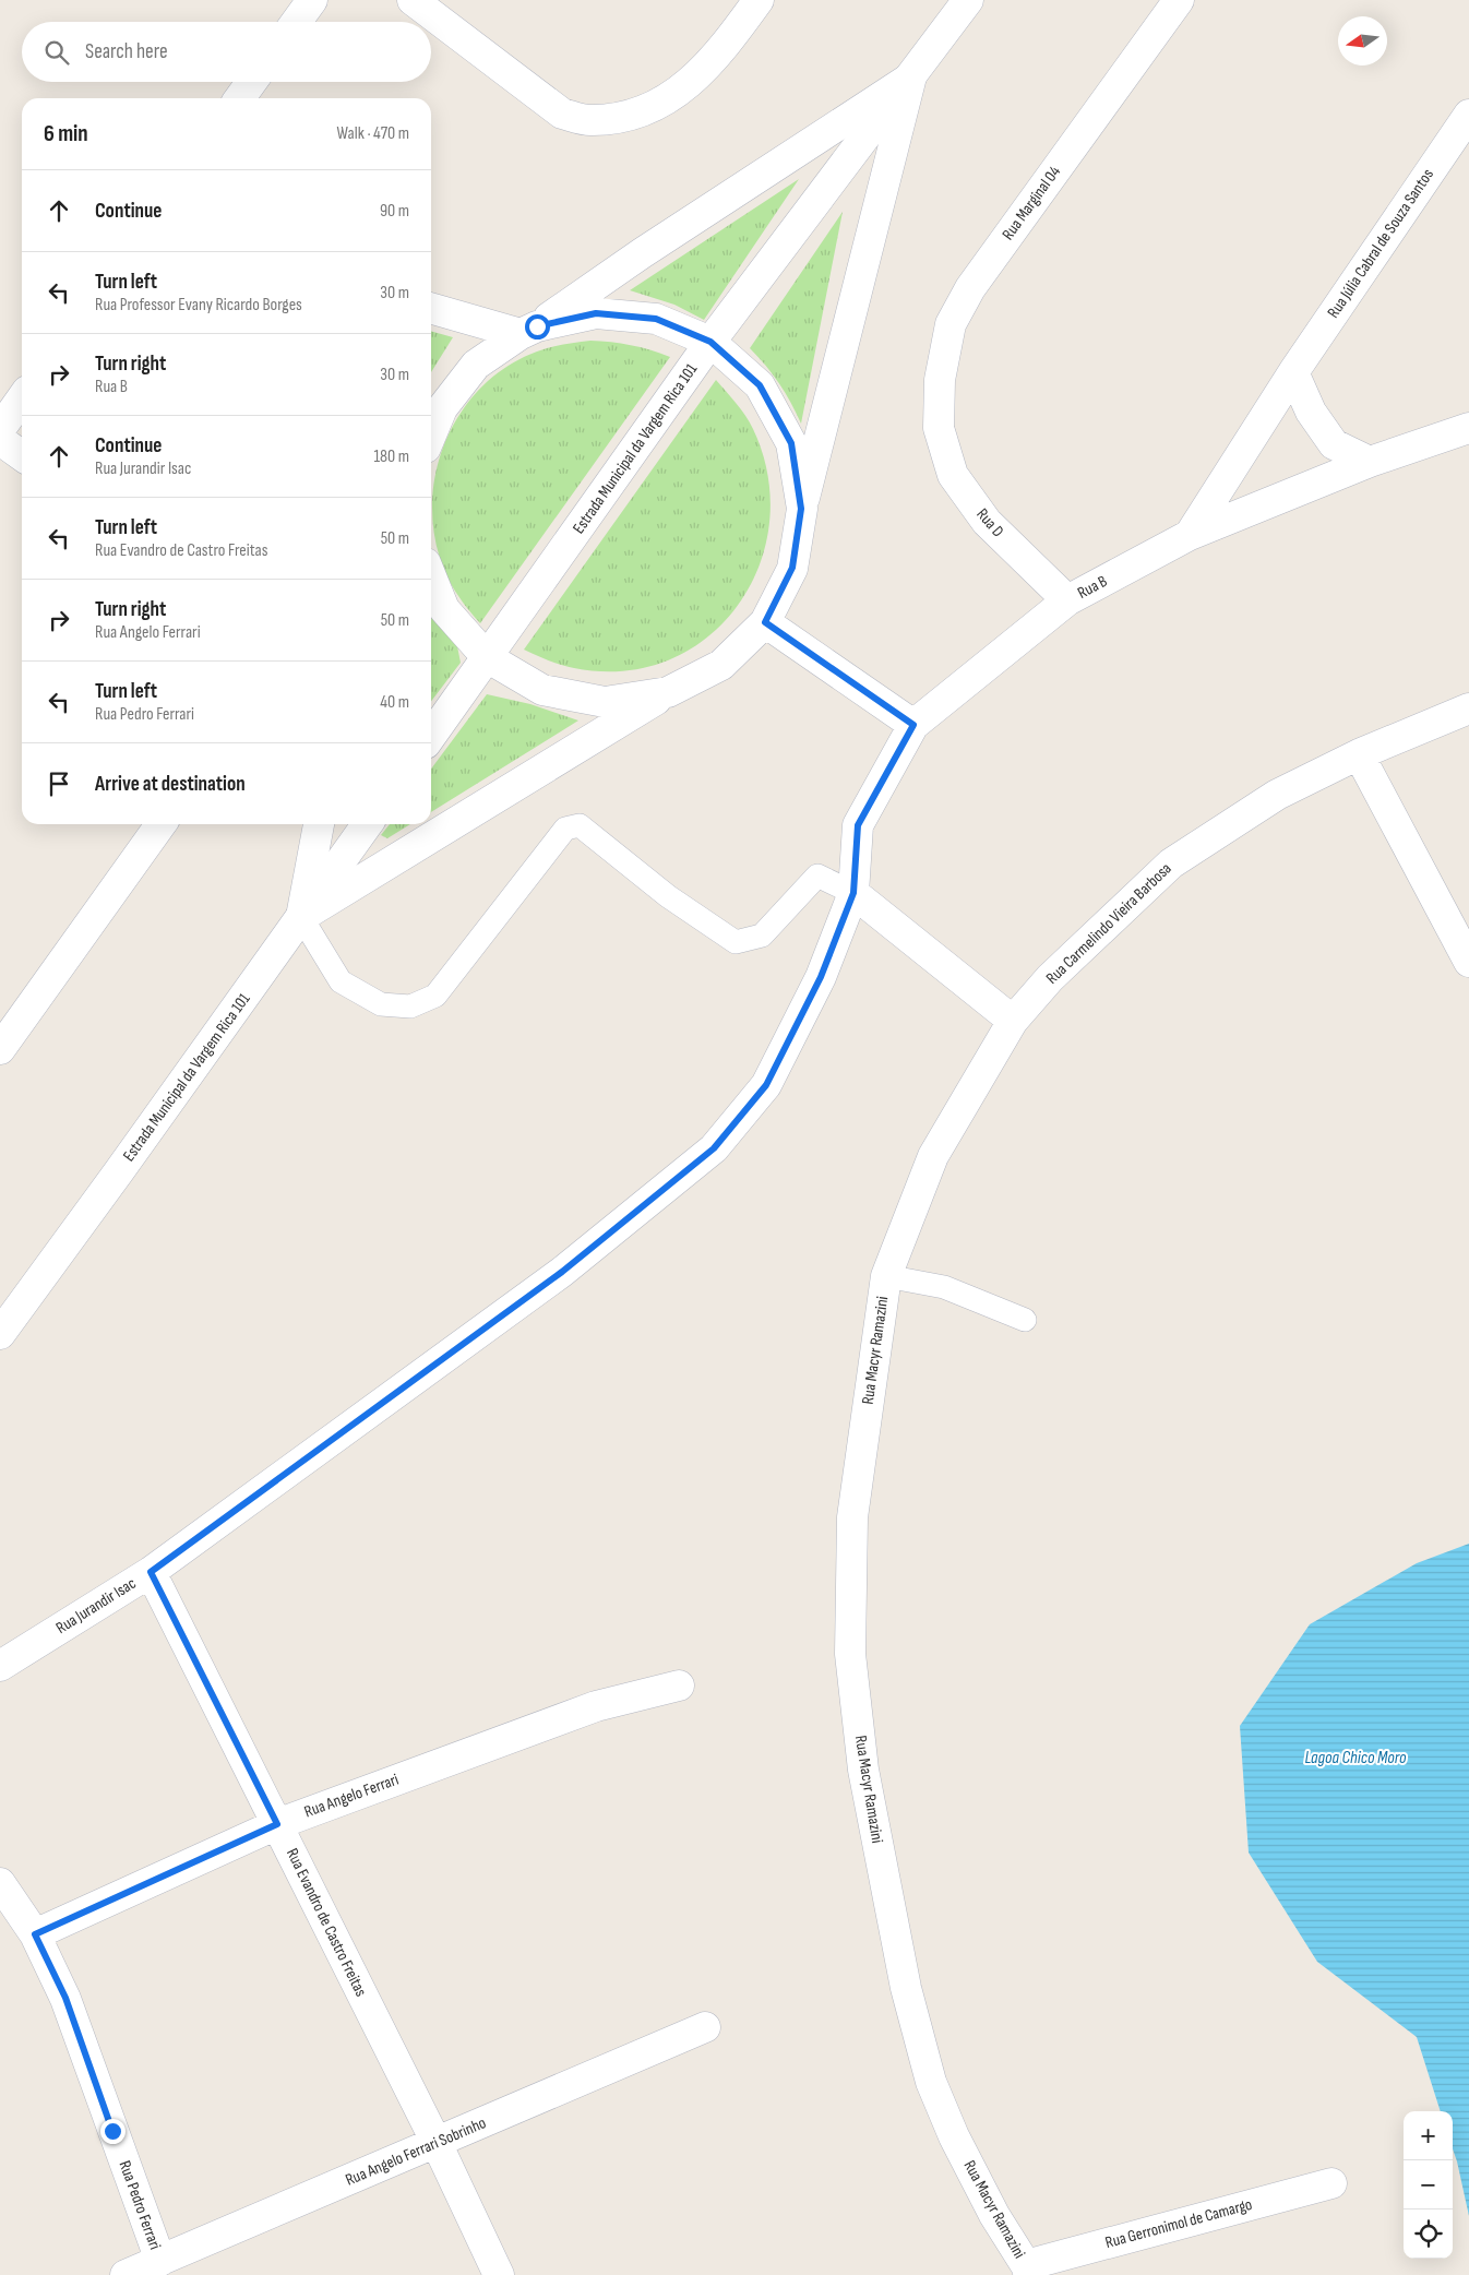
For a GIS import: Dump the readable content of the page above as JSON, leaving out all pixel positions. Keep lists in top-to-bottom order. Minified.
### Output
{"streets":{"street":["Rua Marginal 04","Rua Júlia Cabral de Souza Santos","Estrada Municipal da Vargem Rica 101","Rua D","Rua B","Rua Carmelindo Vieira Barbosa","Rua Macyr Ramazini","Rua Jurandir Isac","Rua Angelo Ferrari","Rua Evandro de Castro Freitas","Rua Angelo Ferrari Sobrinho","Rua Pedro Ferrari","Rua Gerronimol de Camargo"]},"crossings":[["Rua Marginal 04","Rua D"],["Rua Júlia Cabral de Souza Santos","Rua B"],["Rua D","Rua B"],["Rua B","Rua Jurandir Isac"],["Rua Carmelindo Vieira Barbosa","Rua Macyr Ramazini"],["Rua Macyr Ramazini","Rua Gerronimol de Camargo"],["Rua Jurandir Isac","Rua Evandro de Castro Freitas"],["Rua Angelo Ferrari","Rua Evandro de Castro Freitas"],["Rua Angelo Ferrari","Rua Pedro Ferrari"],["Rua Evandro de Castro Freitas","Rua Angelo Ferrari Sobrinho"],["Rua Angelo Ferrari Sobrinho","Rua Pedro Ferrari"]],"water":["Lagoa Chico Moro"],"north":"left","page":{"search":"Search here","heading":["6 min","Walk · 470 m"],"list":[["Continue","90 m"],["Turn left","Rua Professor Evany Ricardo Borges","30 m"],["Turn right","Rua B","30 m"],["Continue","Rua Jurandir Isac","180 m"],["Turn left","Rua Evandro de Castro Freitas","50 m"],["Turn right","Rua Angelo Ferrari","50 m"],["Turn left","Rua Pedro Ferrari","40 m"],"Arrive at destination"],"map_buttons":["+","−"]}}
